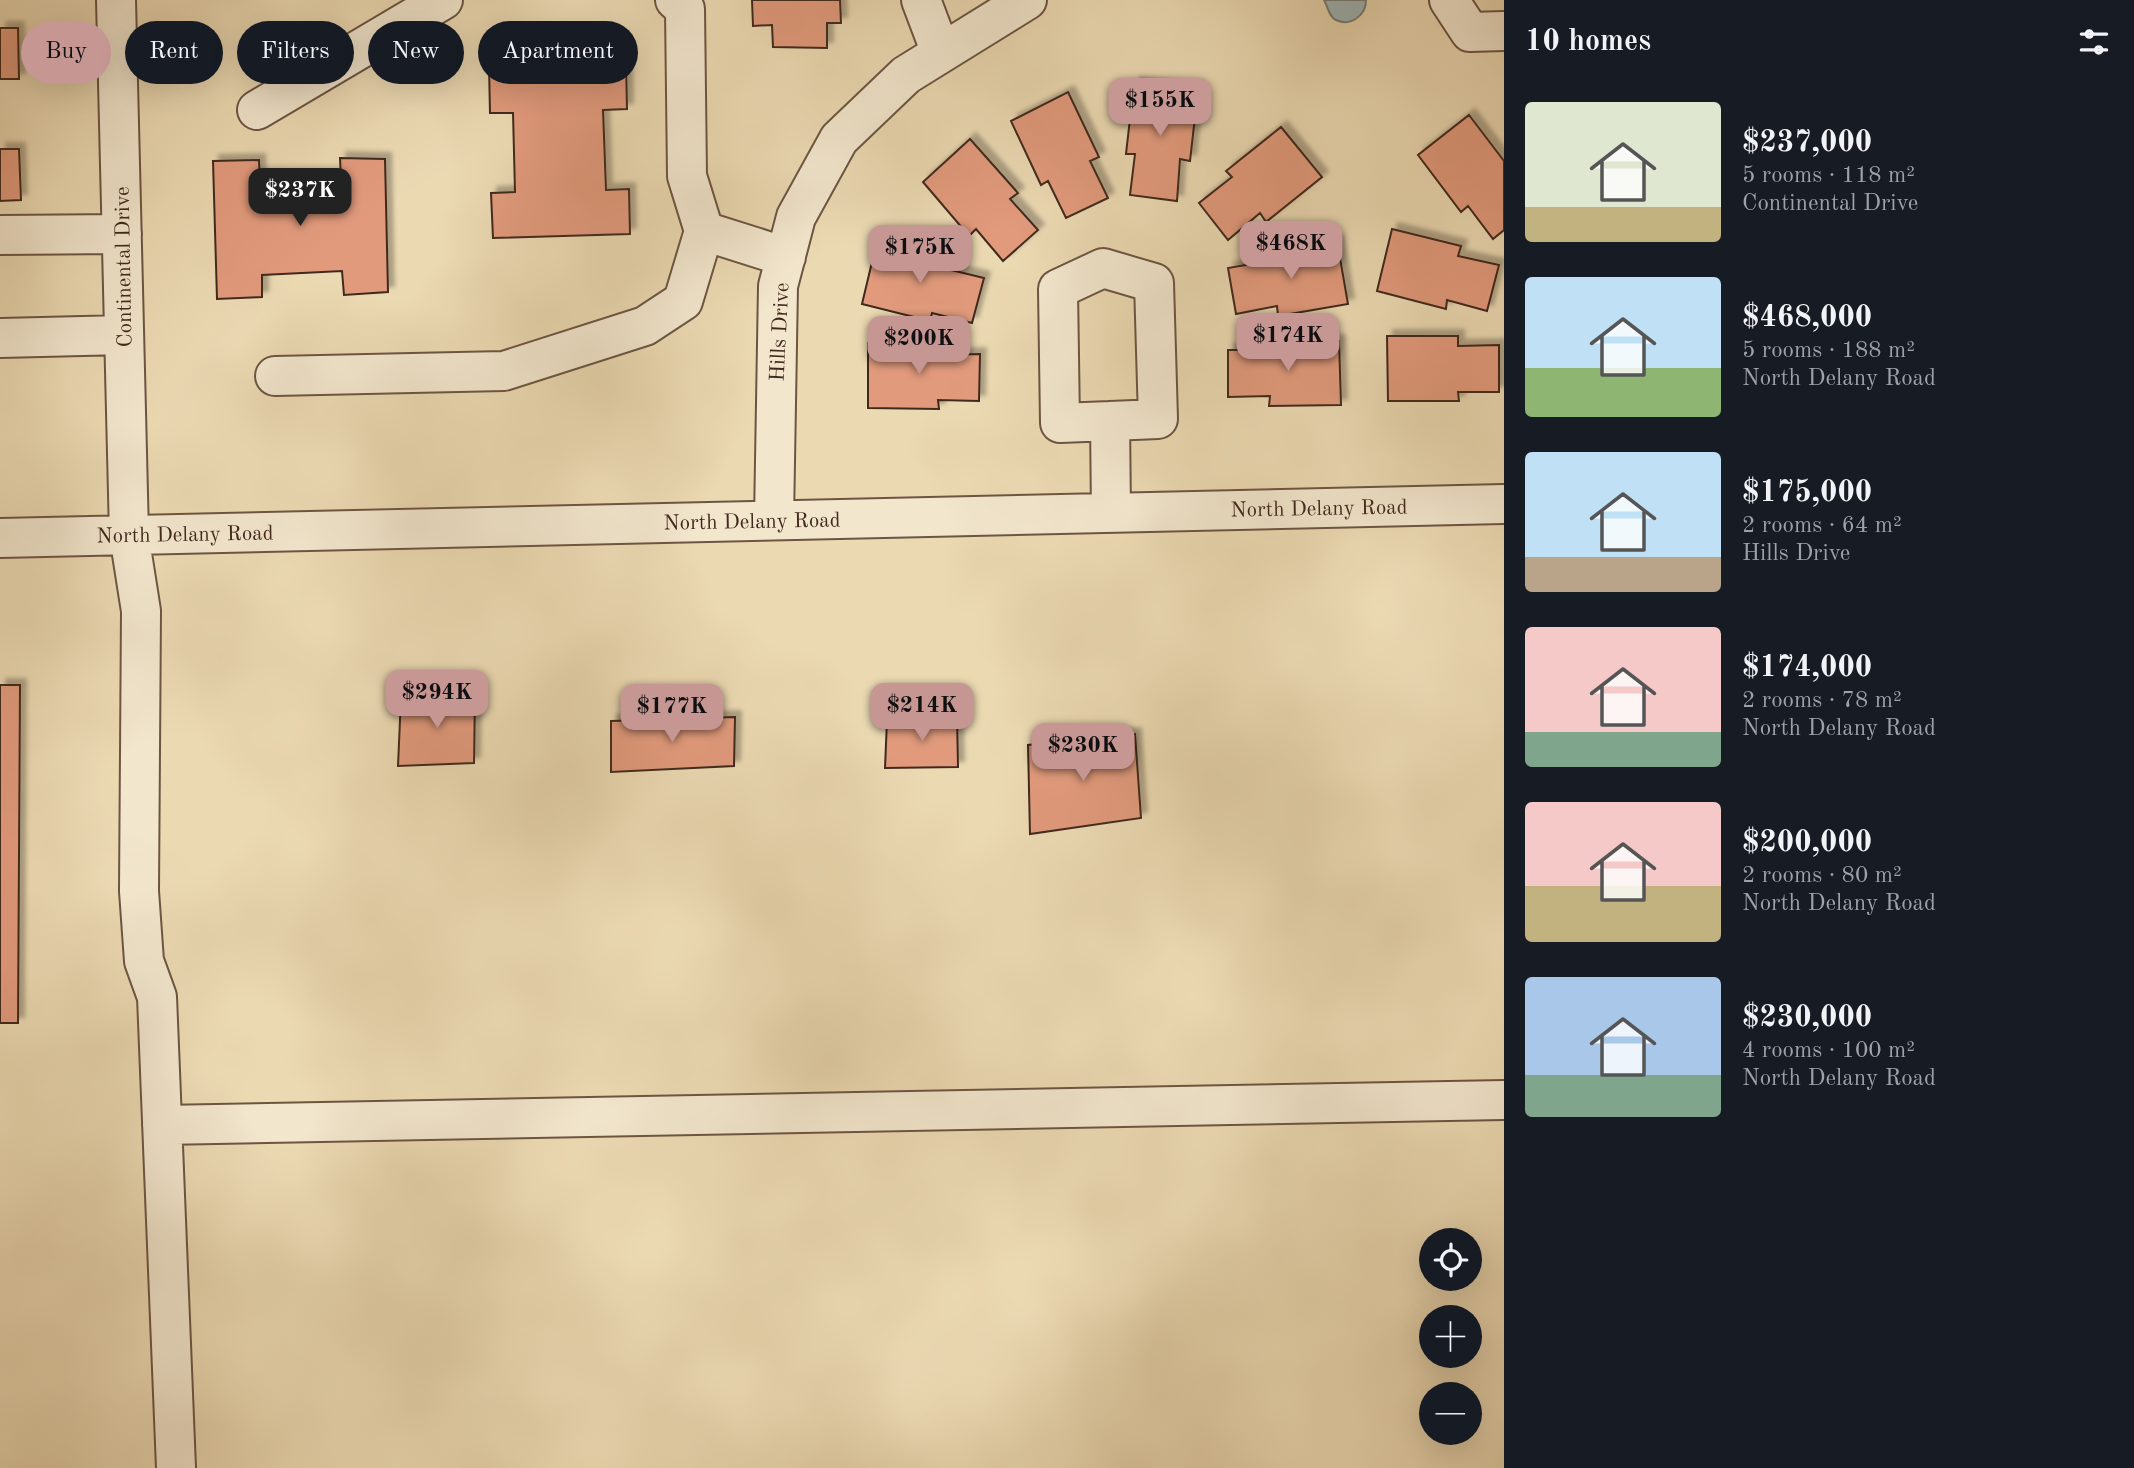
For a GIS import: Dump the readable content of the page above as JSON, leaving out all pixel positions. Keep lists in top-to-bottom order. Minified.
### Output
{"streets":{"street":["Continental Drive","Hills Drive","North Delany Road"]},"crossings":[["Continental Drive","North Delany Road"],["Hills Drive","North Delany Road"]],"page":{"heading":"10 homes","chip":["Buy","Rent","Filters","New","Apartment"],"price":["$155K","$237K","$468K","$175K","$174K","$200K","$294K","$214K","$177K","$230K"],"list":[{"name":"$237,000","note":"5 rooms · 118 m² · Continental Drive"},{"name":"$468,000","note":"5 rooms · 188 m² · North Delany Road"},{"name":"$175,000","note":"2 rooms · 64 m² · Hills Drive"},{"name":"$174,000","note":"2 rooms · 78 m² · North Delany Road"},{"name":"$200,000","note":"2 rooms · 80 m² · North Delany Road"},{"name":"$230,000","note":"4 rooms · 100 m² · North Delany Road"}],"map_buttons":["+","−"]}}
